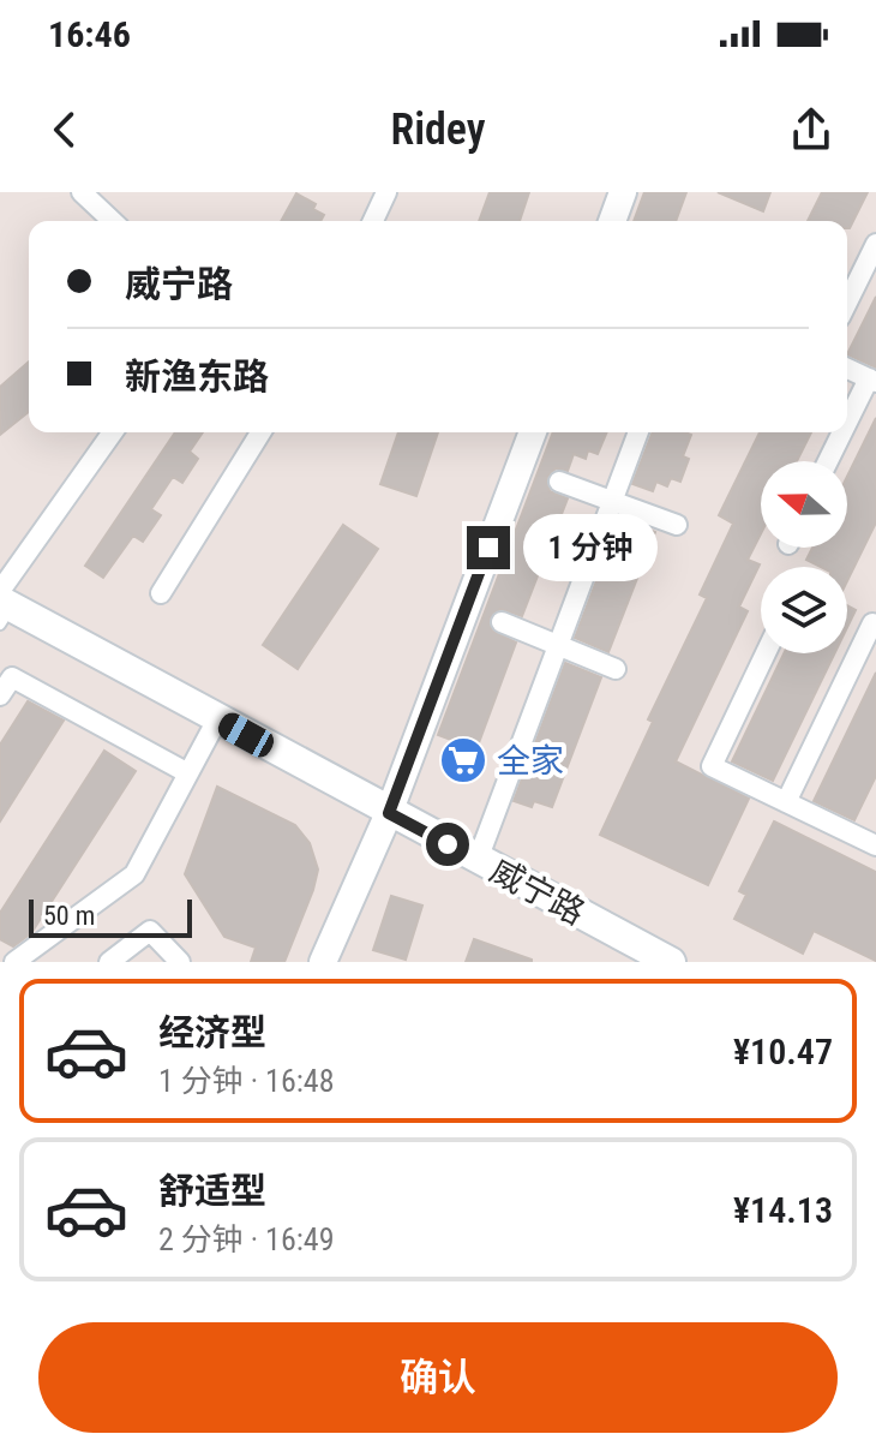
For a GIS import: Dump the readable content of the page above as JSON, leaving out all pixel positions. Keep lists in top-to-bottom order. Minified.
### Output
{"streets":{"main road":["威宁路"]},"places":{"supermarket":["全家"]},"scale_bar":"50 m","north":"left","page":{"status":"16:46","header":"Ridey","banner":["威宁路","新渔东路"],"bubble":"1 分钟","scale":"50 m","list":[{"name":"经济型","note":"1 分钟 · 16:48","value":"¥10.47"},{"name":"舒适型","note":"2 分钟 · 16:49","value":"¥14.13"}],"buttons":"确认"}}
